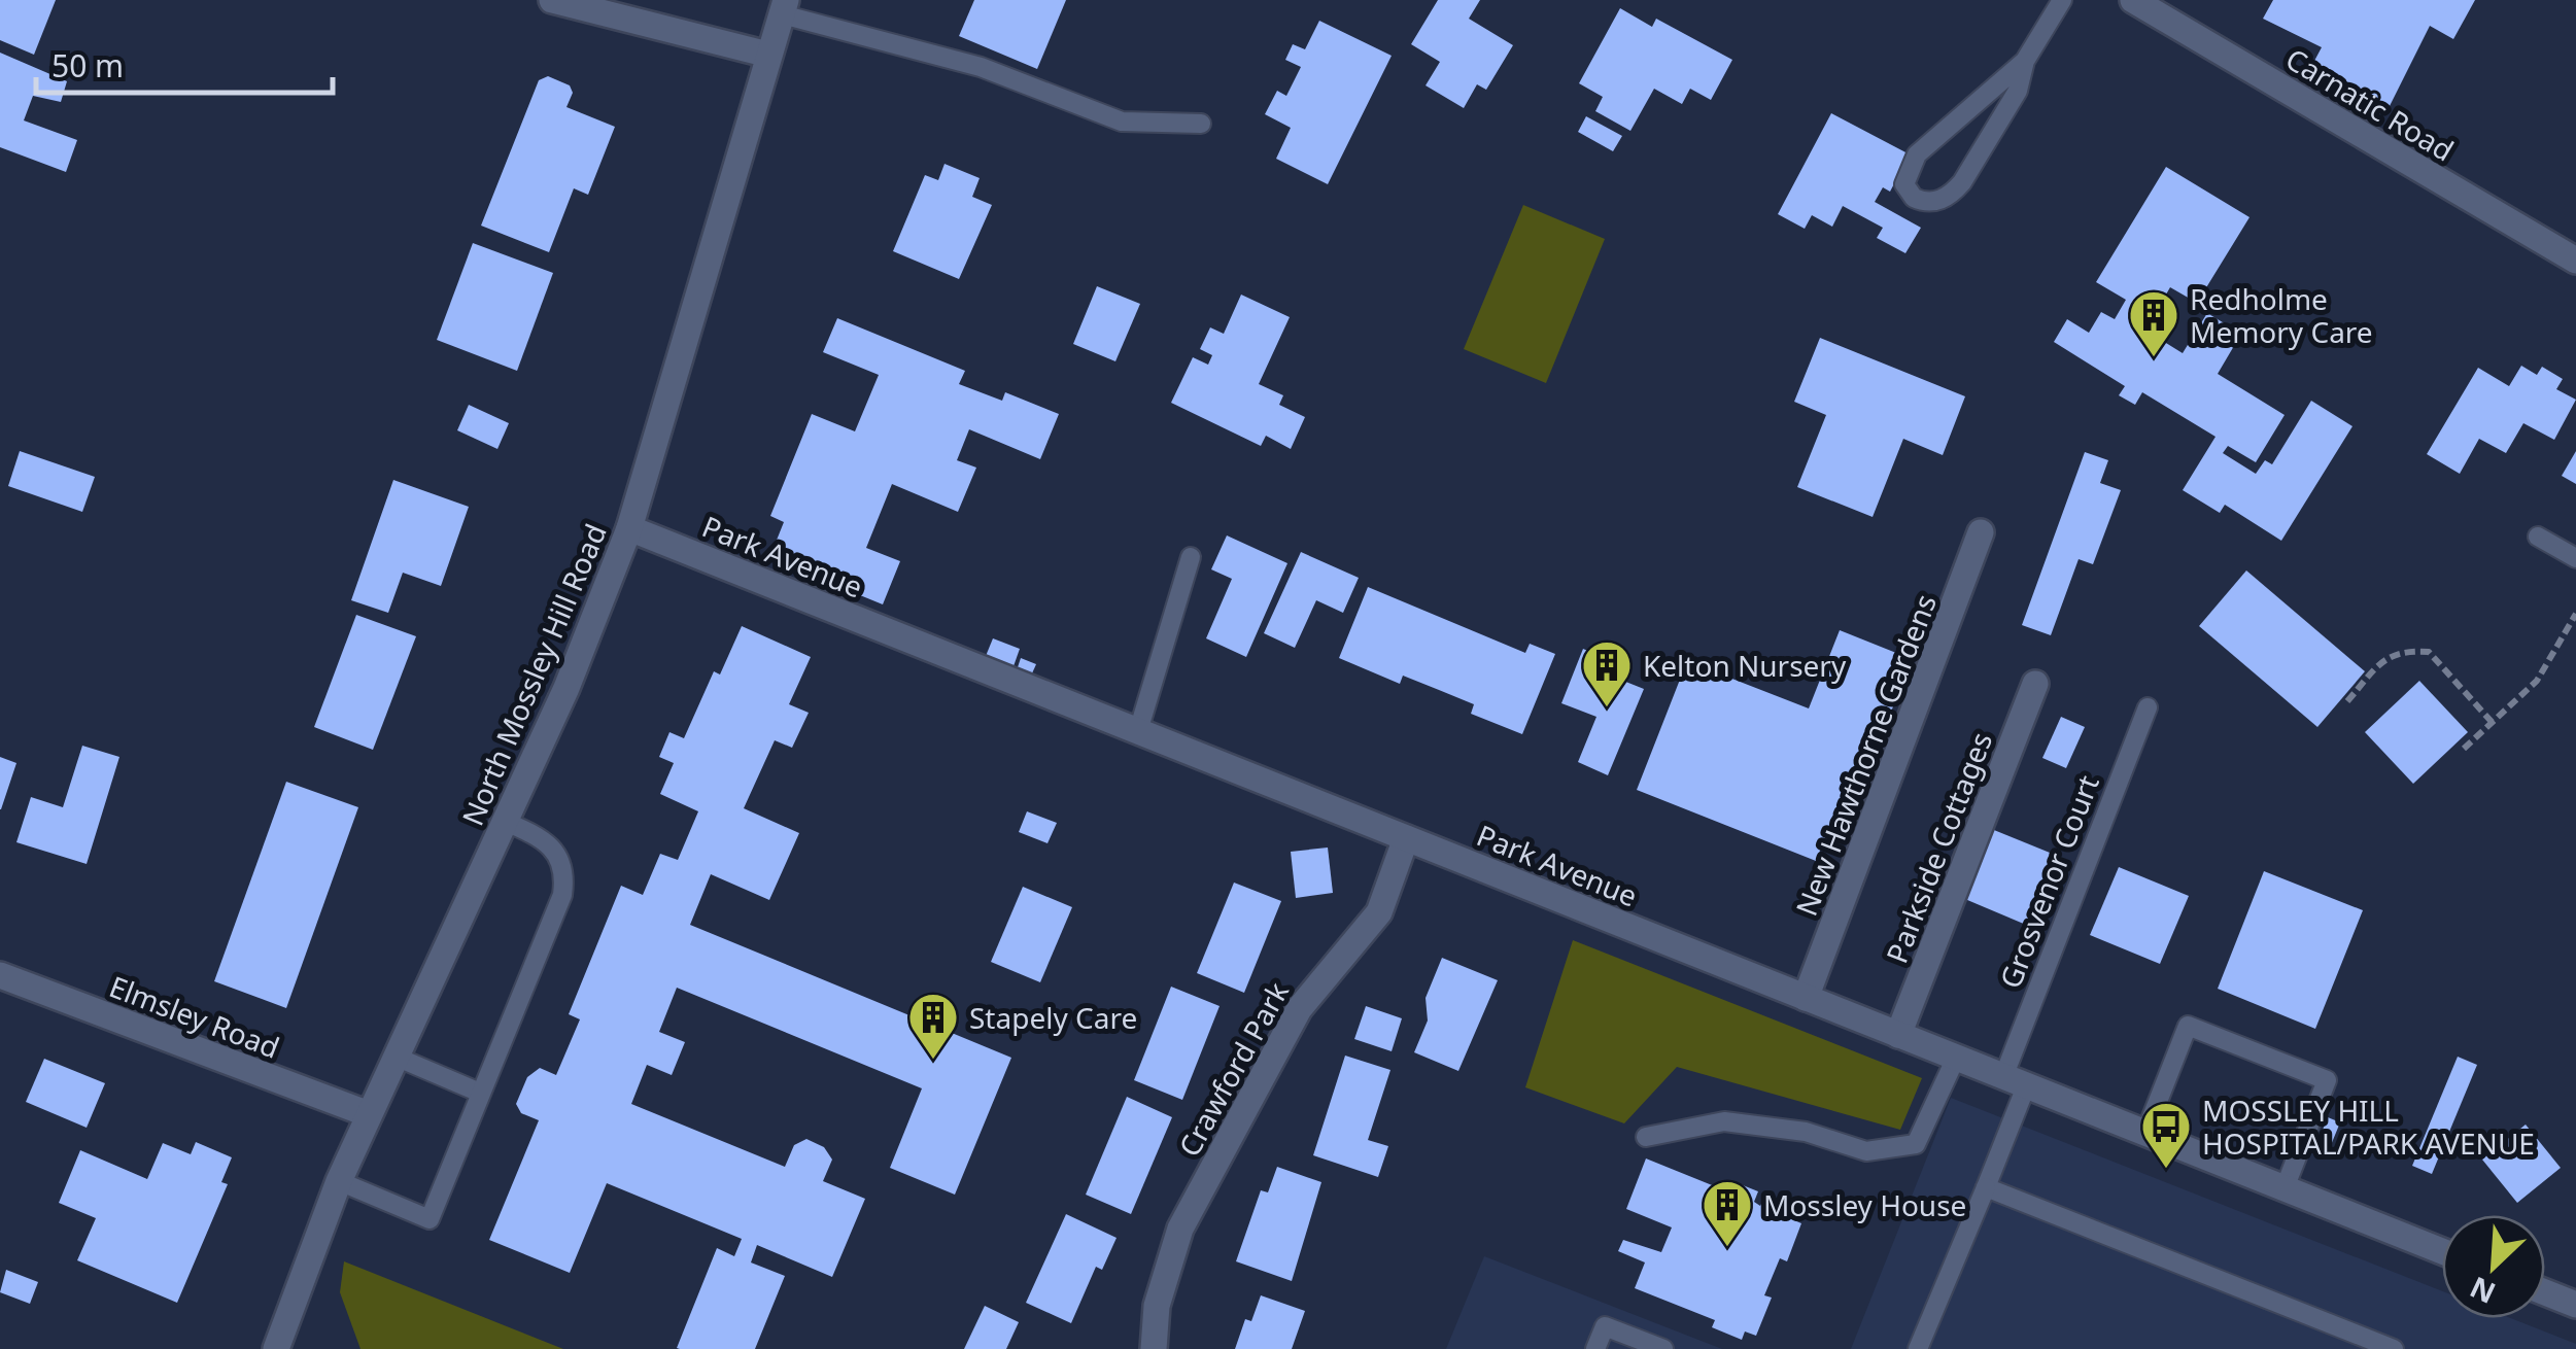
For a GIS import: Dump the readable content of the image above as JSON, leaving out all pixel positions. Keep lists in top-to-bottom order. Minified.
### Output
{"streets":{"street":["Carnatic Road","Park Avenue","North Mossley Hill Road","New Hawthorne Gardens","Parkside Cottages","Elmsley Road","Crawford Park"],"lane":["Grosvenor Court"]},"crossings":[["Park Avenue","North Mossley Hill Road"],["Park Avenue","New Hawthorne Gardens"],["Park Avenue","Parkside Cottages"],["Park Avenue","Grosvenor Court"],["Park Avenue","Crawford Park"],["North Mossley Hill Road","Elmsley Road"]],"places":{"building":["Redholme Memory Care","Kelton Nursery","Stapely Care","Mossley House"],"bus stop":["MOSSLEY HILL HOSPITAL/PARK AVENUE"]},"scale_bar":"50 m","north":"bottom left"}
